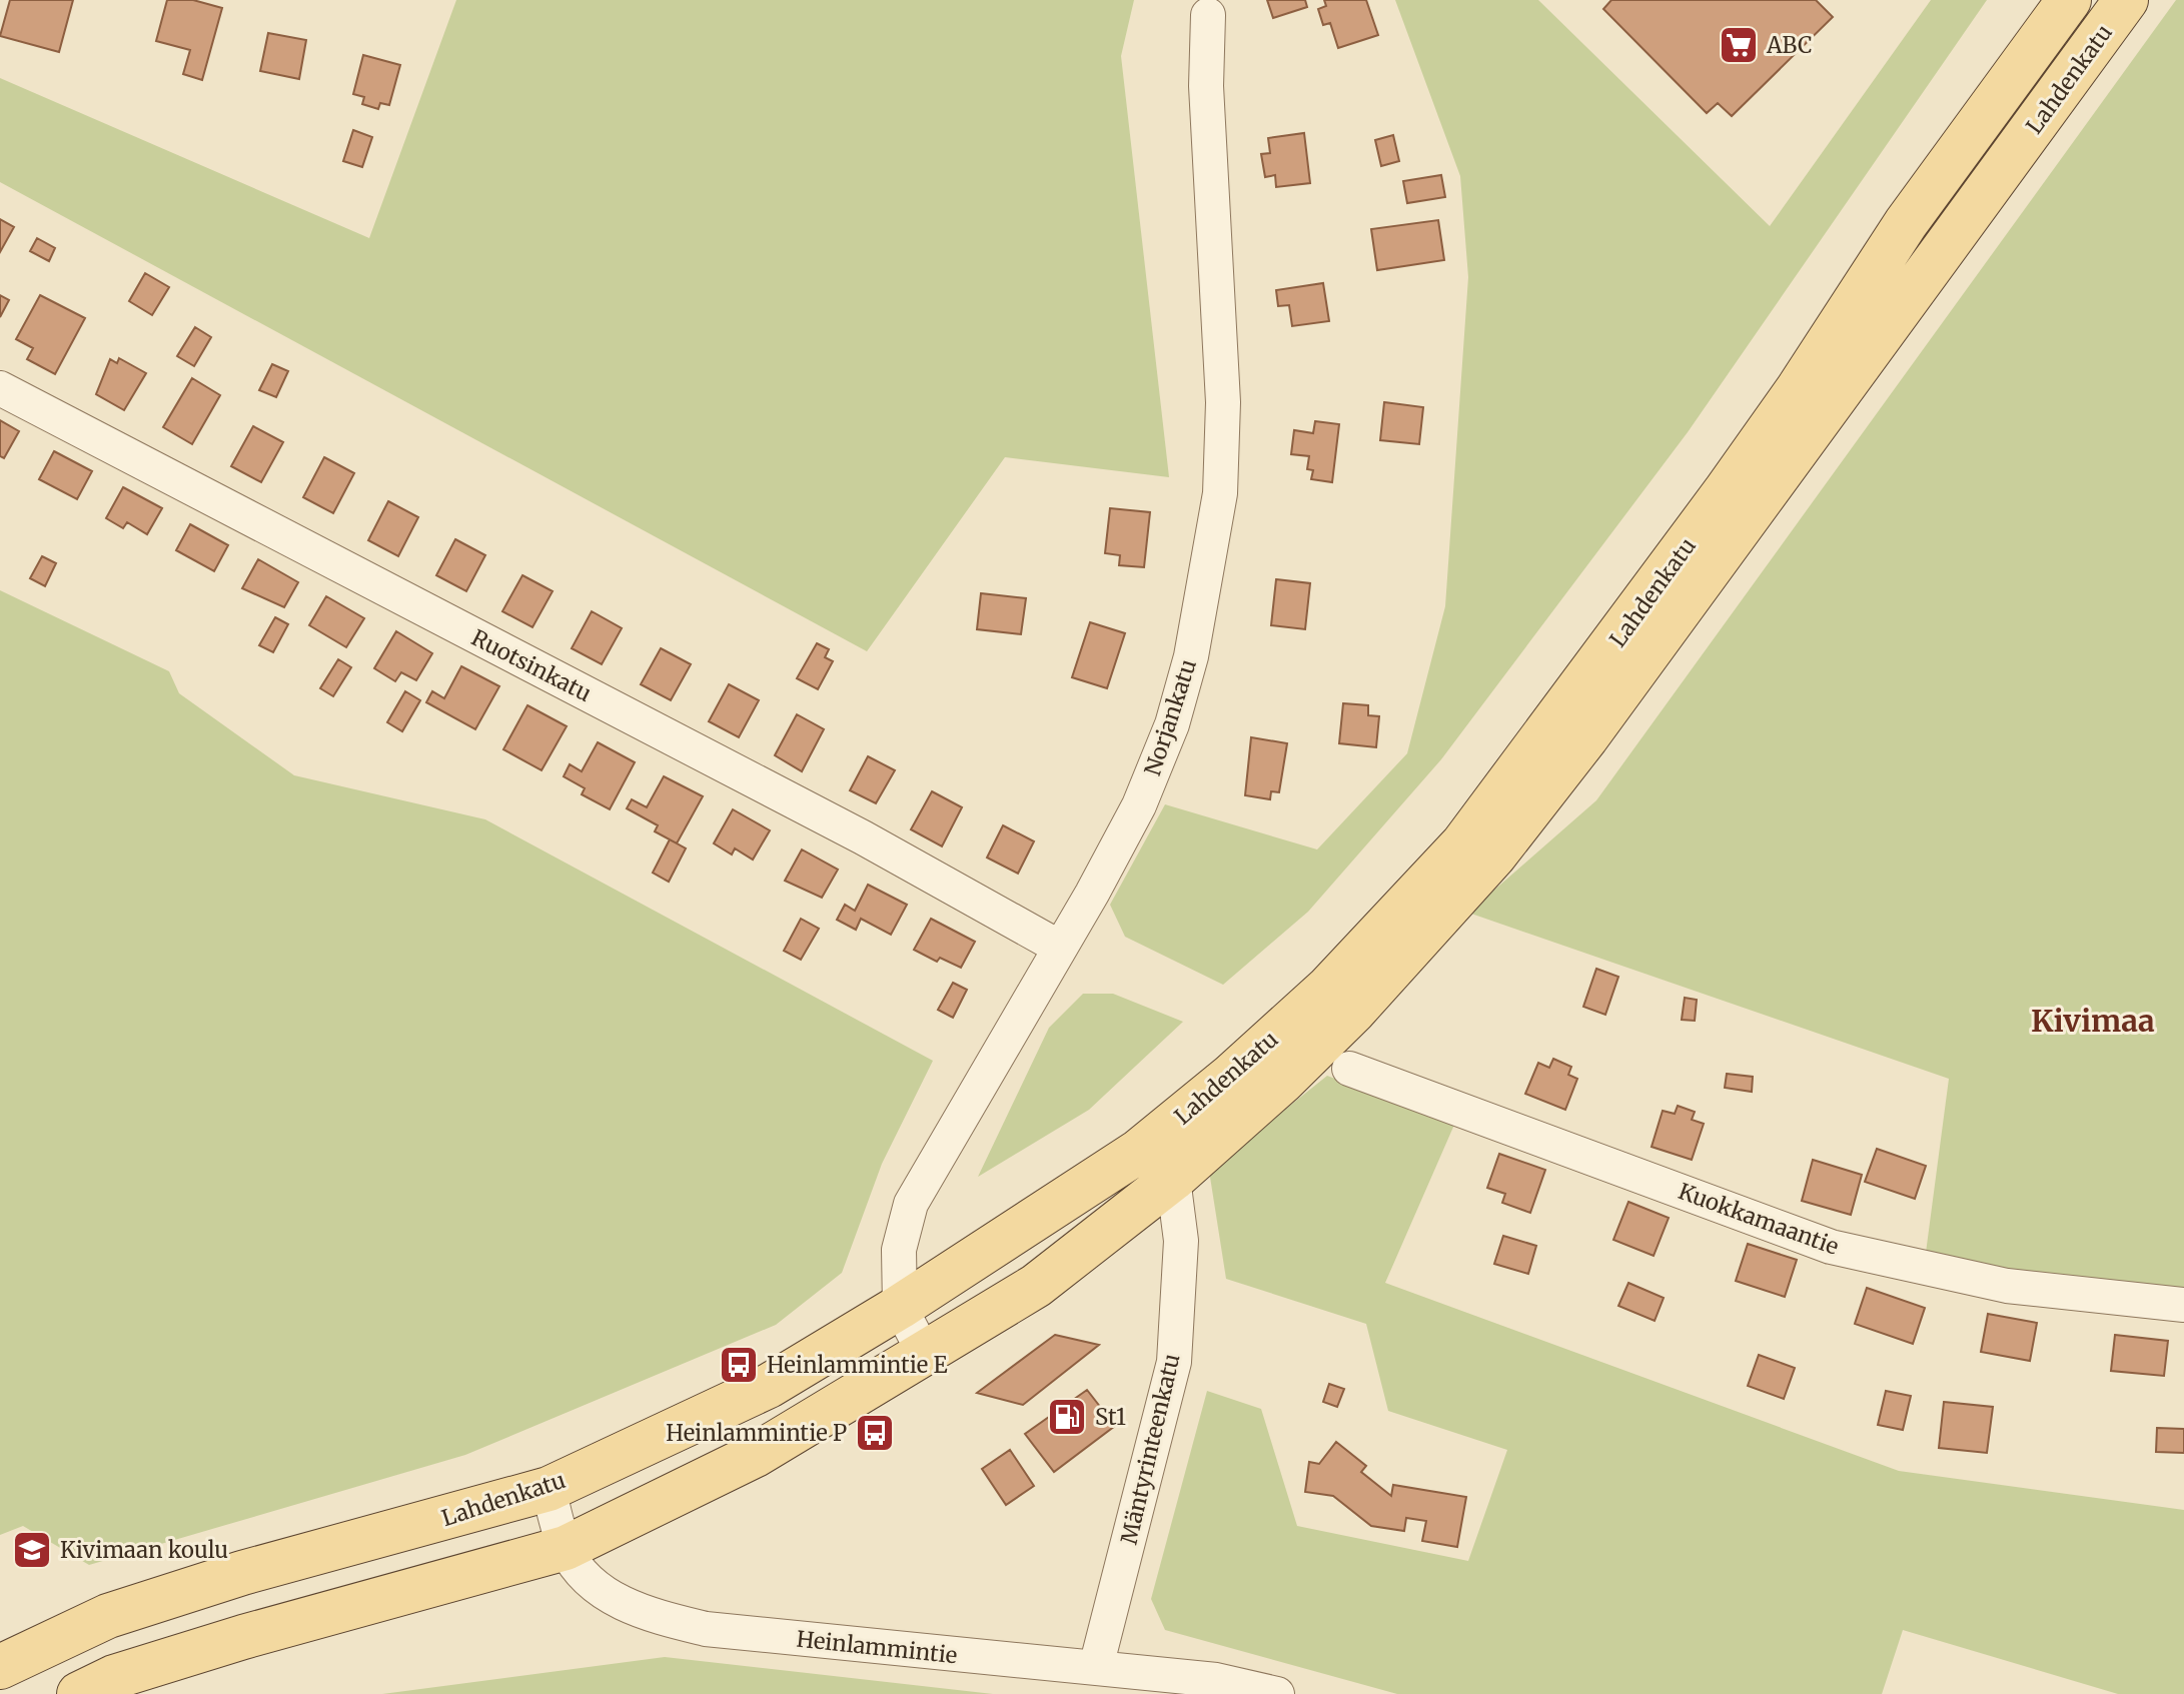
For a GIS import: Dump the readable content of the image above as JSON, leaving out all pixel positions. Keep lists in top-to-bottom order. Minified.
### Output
{"streets":{"main road":["Lahdenkatu"],"street":["Ruotsinkatu","Norjankatu","Kuokkamaantie","Mäntyrinteenkatu","Heinlammintie"]},"crossings":[["Lahdenkatu","Norjankatu"],["Lahdenkatu","Mäntyrinteenkatu"],["Lahdenkatu","Heinlammintie"],["Ruotsinkatu","Norjankatu"],["Mäntyrinteenkatu","Heinlammintie"]],"districts":["Kivimaa"],"places":{"supermarket":["ABC"],"bus stop":["Heinlammintie E","Heinlammintie P"],"fuel station":["St1"],"school or university":["Kivimaan koulu"]}}
